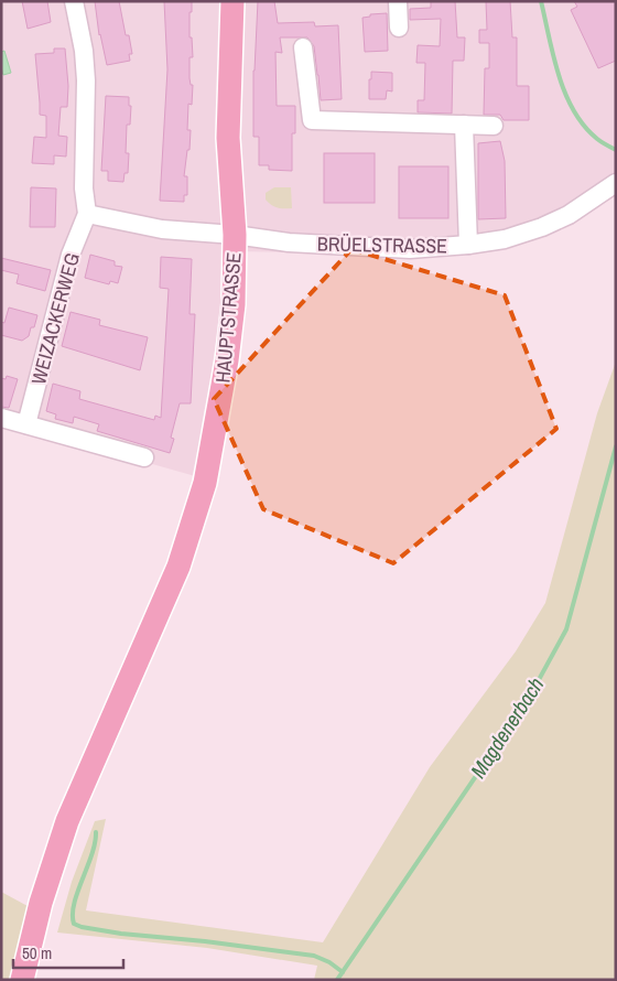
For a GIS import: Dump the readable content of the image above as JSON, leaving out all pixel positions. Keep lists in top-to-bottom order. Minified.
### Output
{"streets":{"main road":["HAUPTSTRASSE"],"street":["BRÜELSTRASSE","WEIZACKERWEG"]},"crossings":[["BRÜELSTRASSE","HAUPTSTRASSE"]],"water":["Magdenerbach"],"scale_bar":"50 m"}
